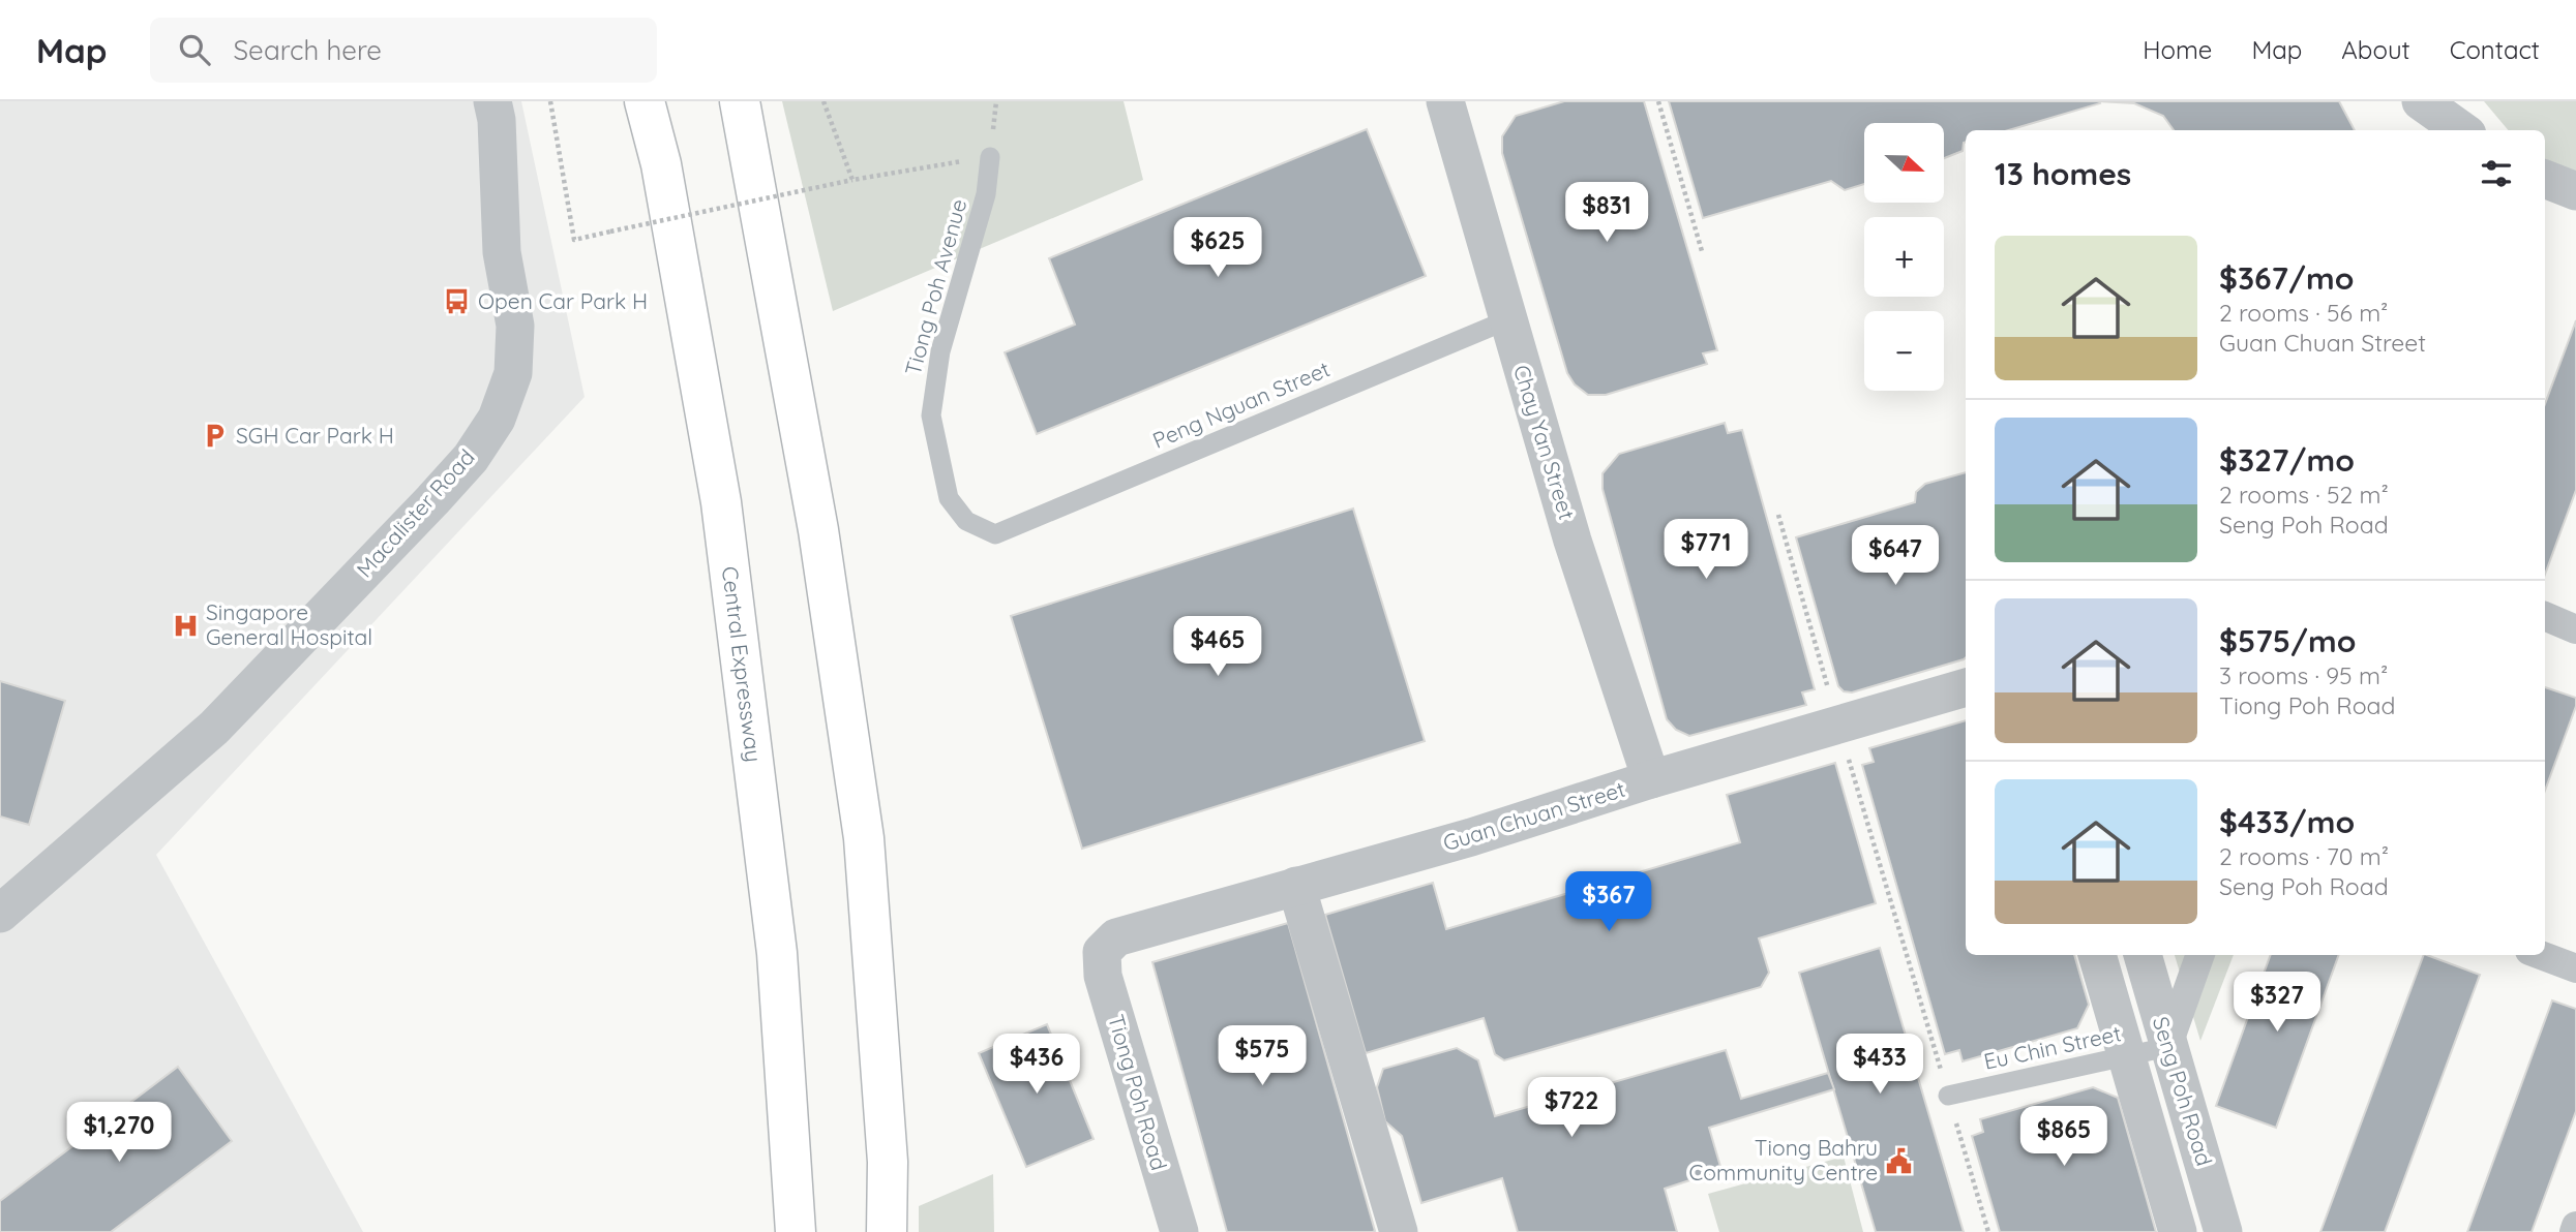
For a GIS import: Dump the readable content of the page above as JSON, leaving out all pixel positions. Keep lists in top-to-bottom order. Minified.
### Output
{"streets":{"highway":["Central Expressway"],"street":["Chay Yan Street","Macalister Road","Guan Chuan Street","Seng Poh Road","Tiong Poh Road"],"lane":["Tiong Poh Avenue","Peng Nguan Street","Eu Chin Street"]},"crossings":[["Tiong Poh Avenue","Peng Nguan Street"],["Peng Nguan Street","Chay Yan Street"],["Chay Yan Street","Guan Chuan Street"],["Guan Chuan Street","Tiong Poh Road"],["Eu Chin Street","Seng Poh Road"]],"places":{"bus stop":["Open Car Park H"],"parking":["SGH Car Park H"],"hospital":["Singapore General Hospital"],"public building":["Tiong Bahru Community Centre"]},"north":"right","page":{"header":"Map","search":"Search here","nav":["Home","Map","About","Contact"],"map_buttons":["+","−"],"heading":"13 homes","price":["$831","$625","$771","$647","$465","$367","$327","$575","$436","$433","$722","$1,270","$865"],"list":[{"name":"$367/mo","note":"2 rooms · 56 m² · Guan Chuan Street"},{"name":"$327/mo","note":"2 rooms · 52 m² · Seng Poh Road"},{"name":"$575/mo","note":"3 rooms · 95 m² · Tiong Poh Road"},{"name":"$433/mo","note":"2 rooms · 70 m² · Seng Poh Road"}]}}
